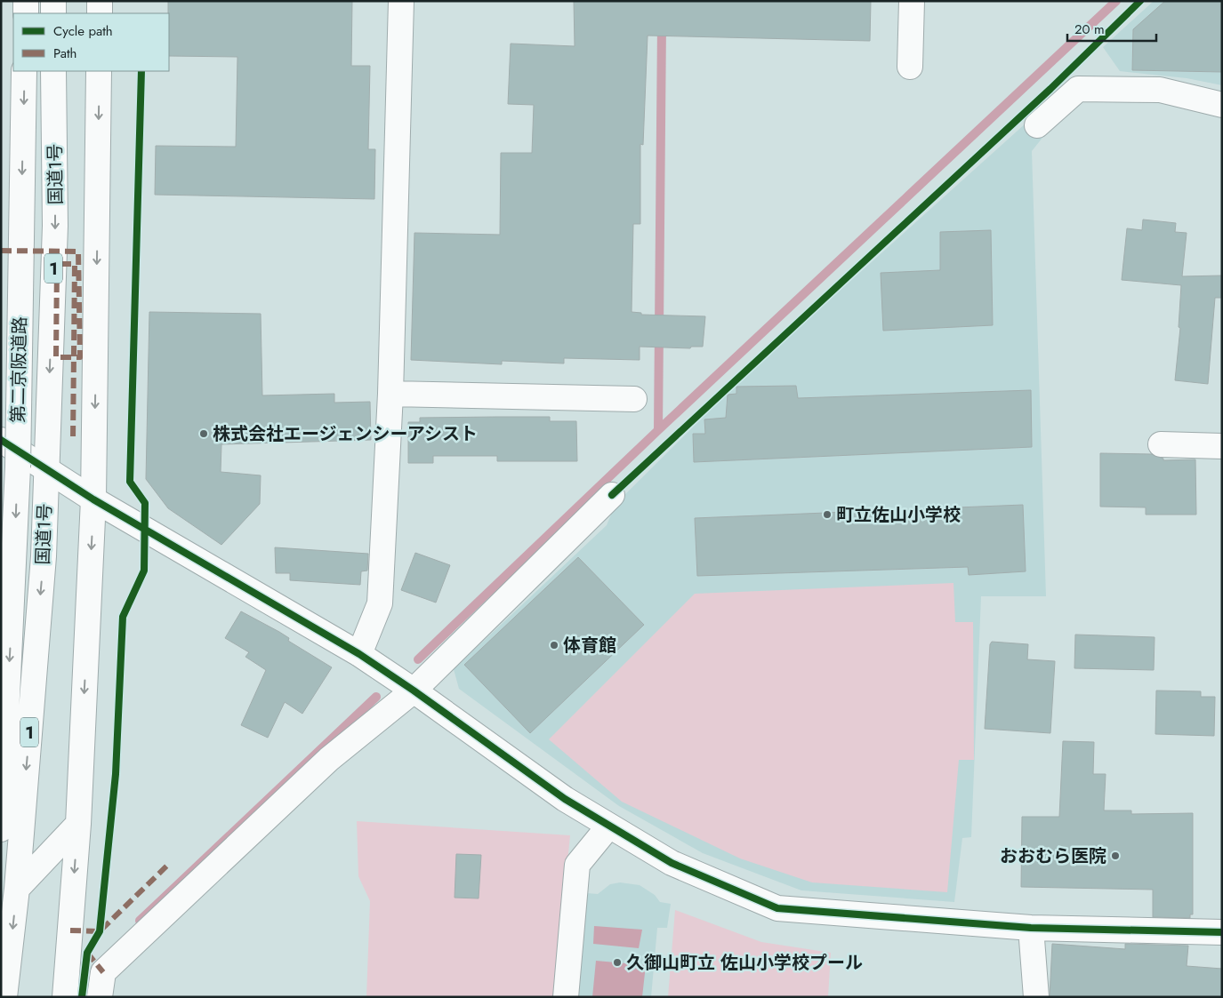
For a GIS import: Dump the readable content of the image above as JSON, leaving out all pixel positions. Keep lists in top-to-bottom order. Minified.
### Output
{"streets":{"main road":["国道1号","1","第二京阪道路"]},"places":["株式会社エージェンシーアシスト","町立佐山小学校","体育館","おおむら医院","久御山町立 佐山小学校プール"],"legend":["Cycle path","Path"],"scale_bar":"20 m"}
